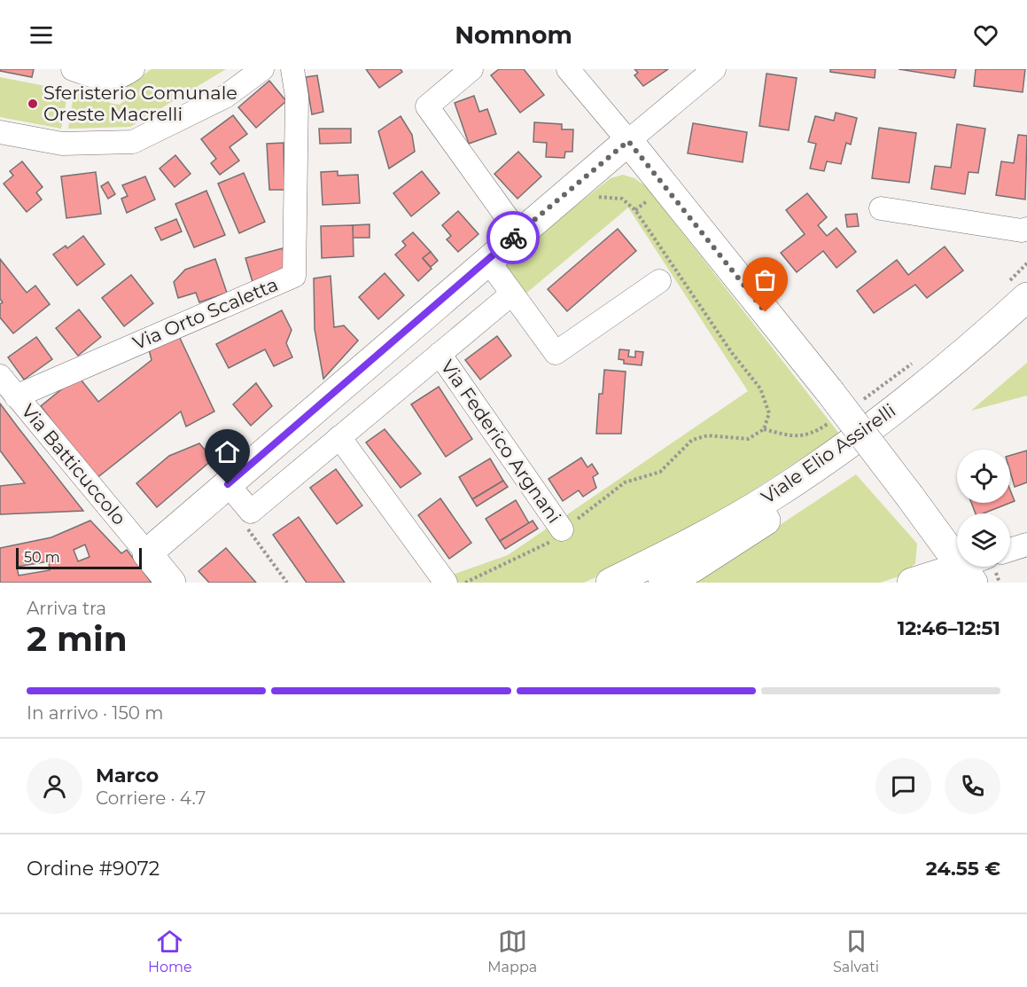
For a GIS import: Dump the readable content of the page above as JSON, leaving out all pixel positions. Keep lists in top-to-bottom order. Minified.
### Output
{"streets":{"main road":["Viale Elio Assirelli"],"street":["Via Orto Scaletta","Via Federico Argnani","Via Batticuccolo"]},"crossings":[["Via Orto Scaletta","Via Batticuccolo"]],"places":["Sferisterio Comunale Oreste Macrelli"],"scale_bar":"50 m","page":{"header":"Nomnom","scale":"50 m","heading":["2 min","Arriva tra","12:46–12:51"],"panel":["Marco","Corriere · 4.7","Ordine #9072","24.55 €"],"bar":"In arrivo · 150 m","tabs":["Home","Mappa","Salvati"]}}
